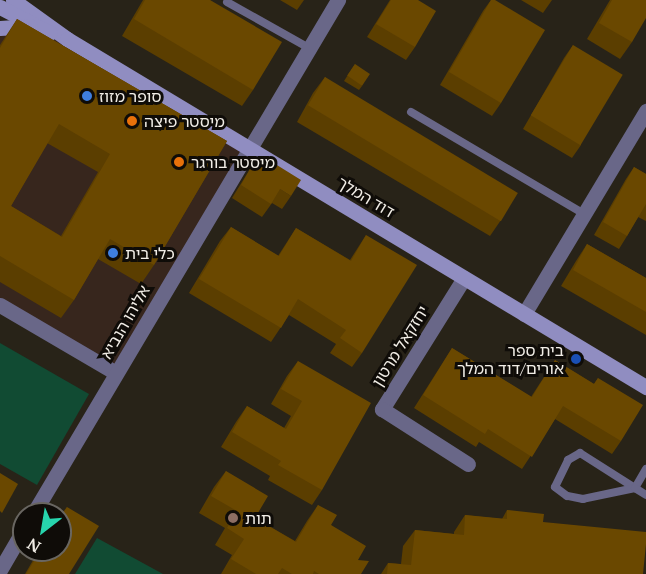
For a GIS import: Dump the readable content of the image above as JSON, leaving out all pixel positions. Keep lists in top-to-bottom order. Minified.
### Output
{"streets":{"street":["דוד המלך","אליהו הנביא","יחזקאל מרטון"]},"crossings":[["דוד המלך","אליהו הנביא"],["דוד המלך","יחזקאל מרטון"]],"places":["סופר מזוז","מיסטר פיצה","מיסטר בורגר","כלי בית","בית ספר אורים/דוד המלך","תות"],"north":"bottom left"}
